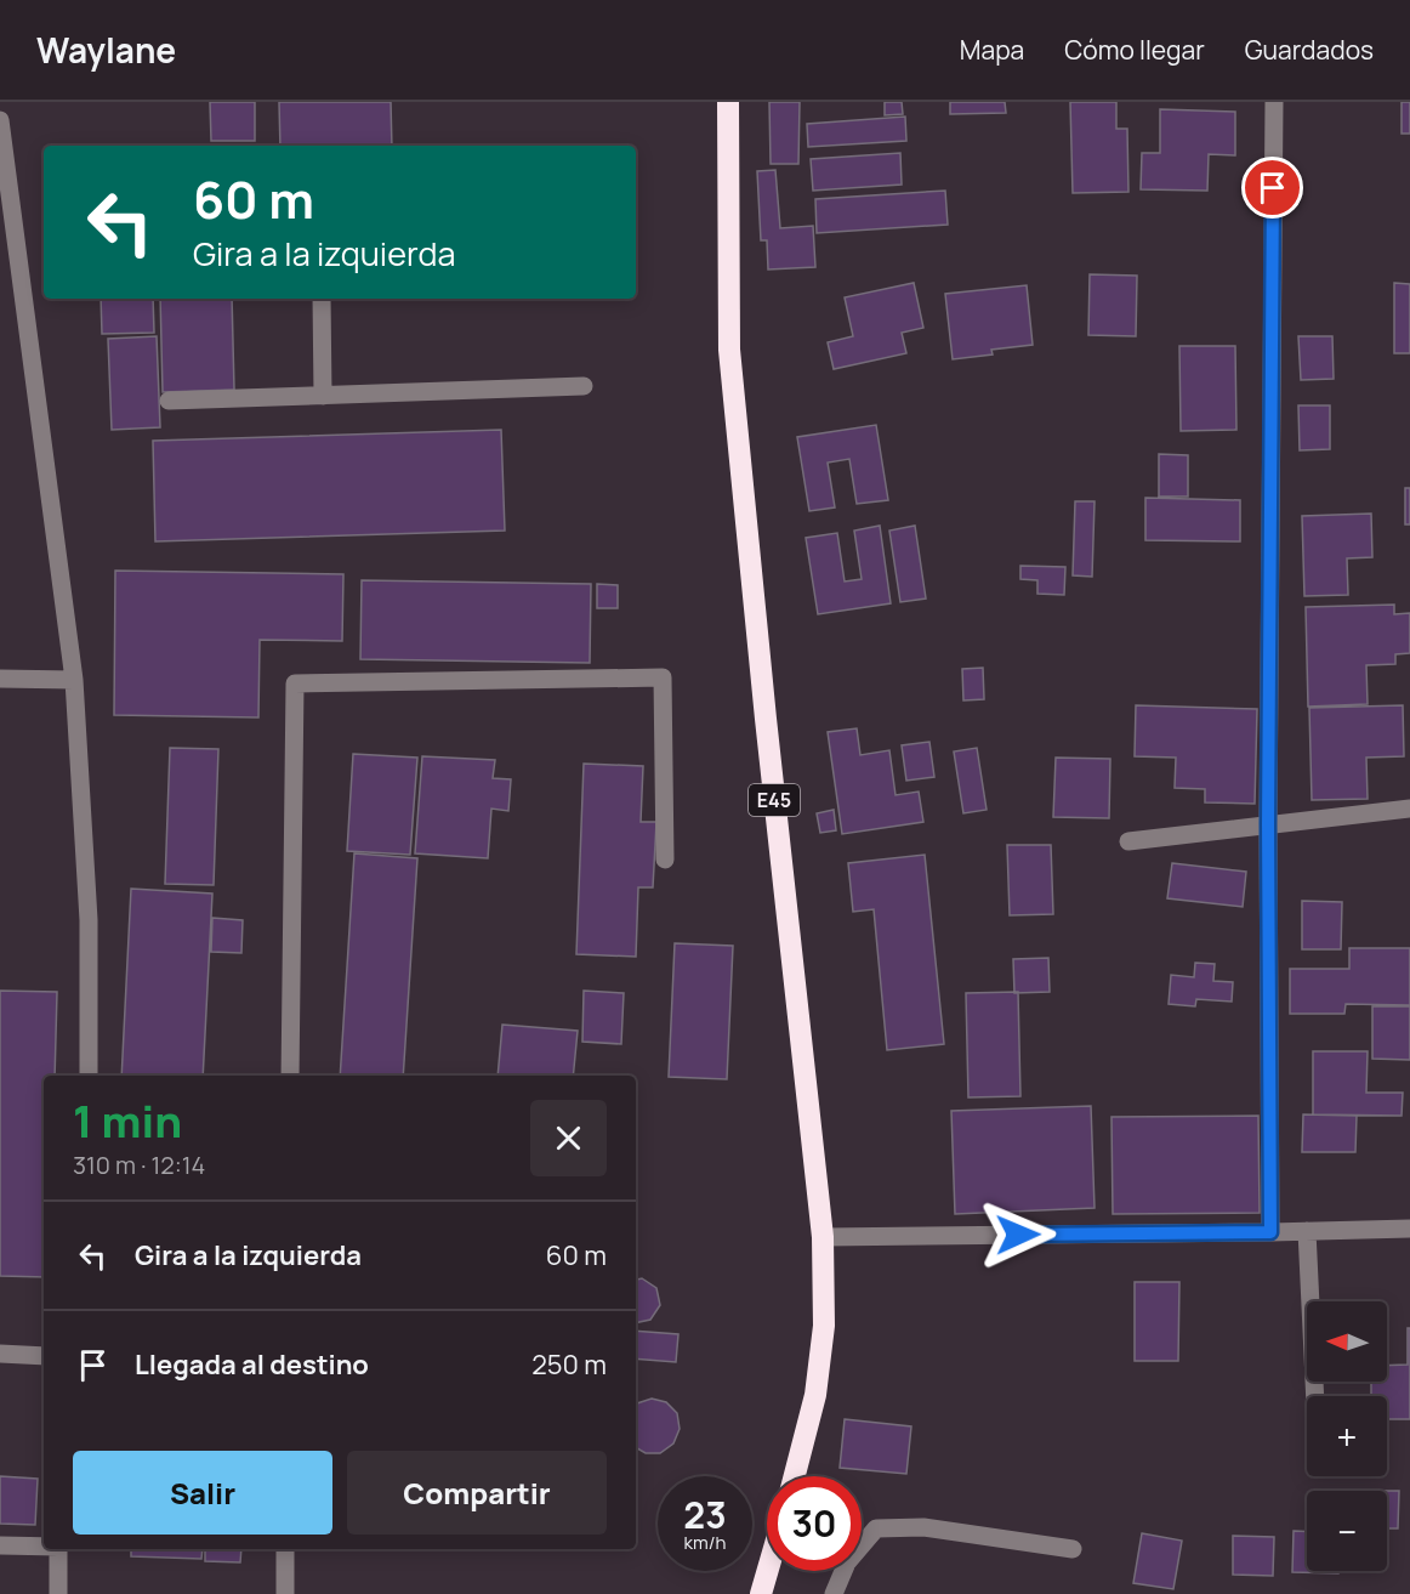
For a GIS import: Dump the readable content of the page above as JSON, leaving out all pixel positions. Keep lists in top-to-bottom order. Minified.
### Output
{"streets":{"highway":["E45"]},"north":"left","page":{"header":"Waylane","nav":["Mapa","Cómo llegar","Guardados"],"turn":["60 m","Gira a la izquierda"],"heading":["1 min","310 m · 12:14"],"list":[{"name":"Gira a la izquierda","value":"60 m"},{"name":"Llegada al destino","value":"250 m"}],"map_buttons":["+","−"],"buttons":["Salir","Compartir"],"speed":"23 km/h","limit":"30"}}
